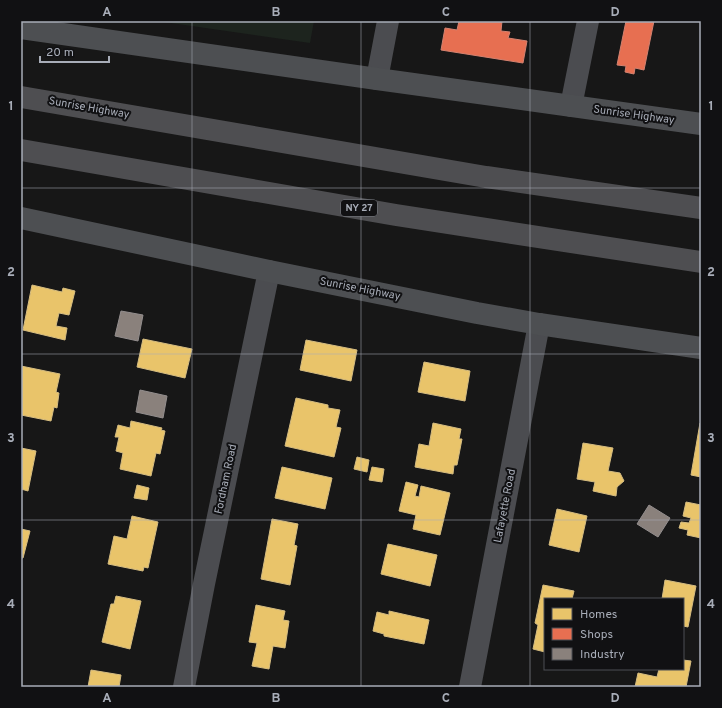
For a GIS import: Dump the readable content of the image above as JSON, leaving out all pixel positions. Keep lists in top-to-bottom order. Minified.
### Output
{"streets":{"highway":["Sunrise Highway","NY 27"],"street":["Fordham Road","Lafayette Road"]},"crossings":[["Sunrise Highway","Fordham Road"],["Sunrise Highway","Lafayette Road"]],"legend":["Homes","Shops","Industry"],"scale_bar":"20 m","grid":{"columns":["A","B","C","D"],"rows":["1","2","3","4"]}}
